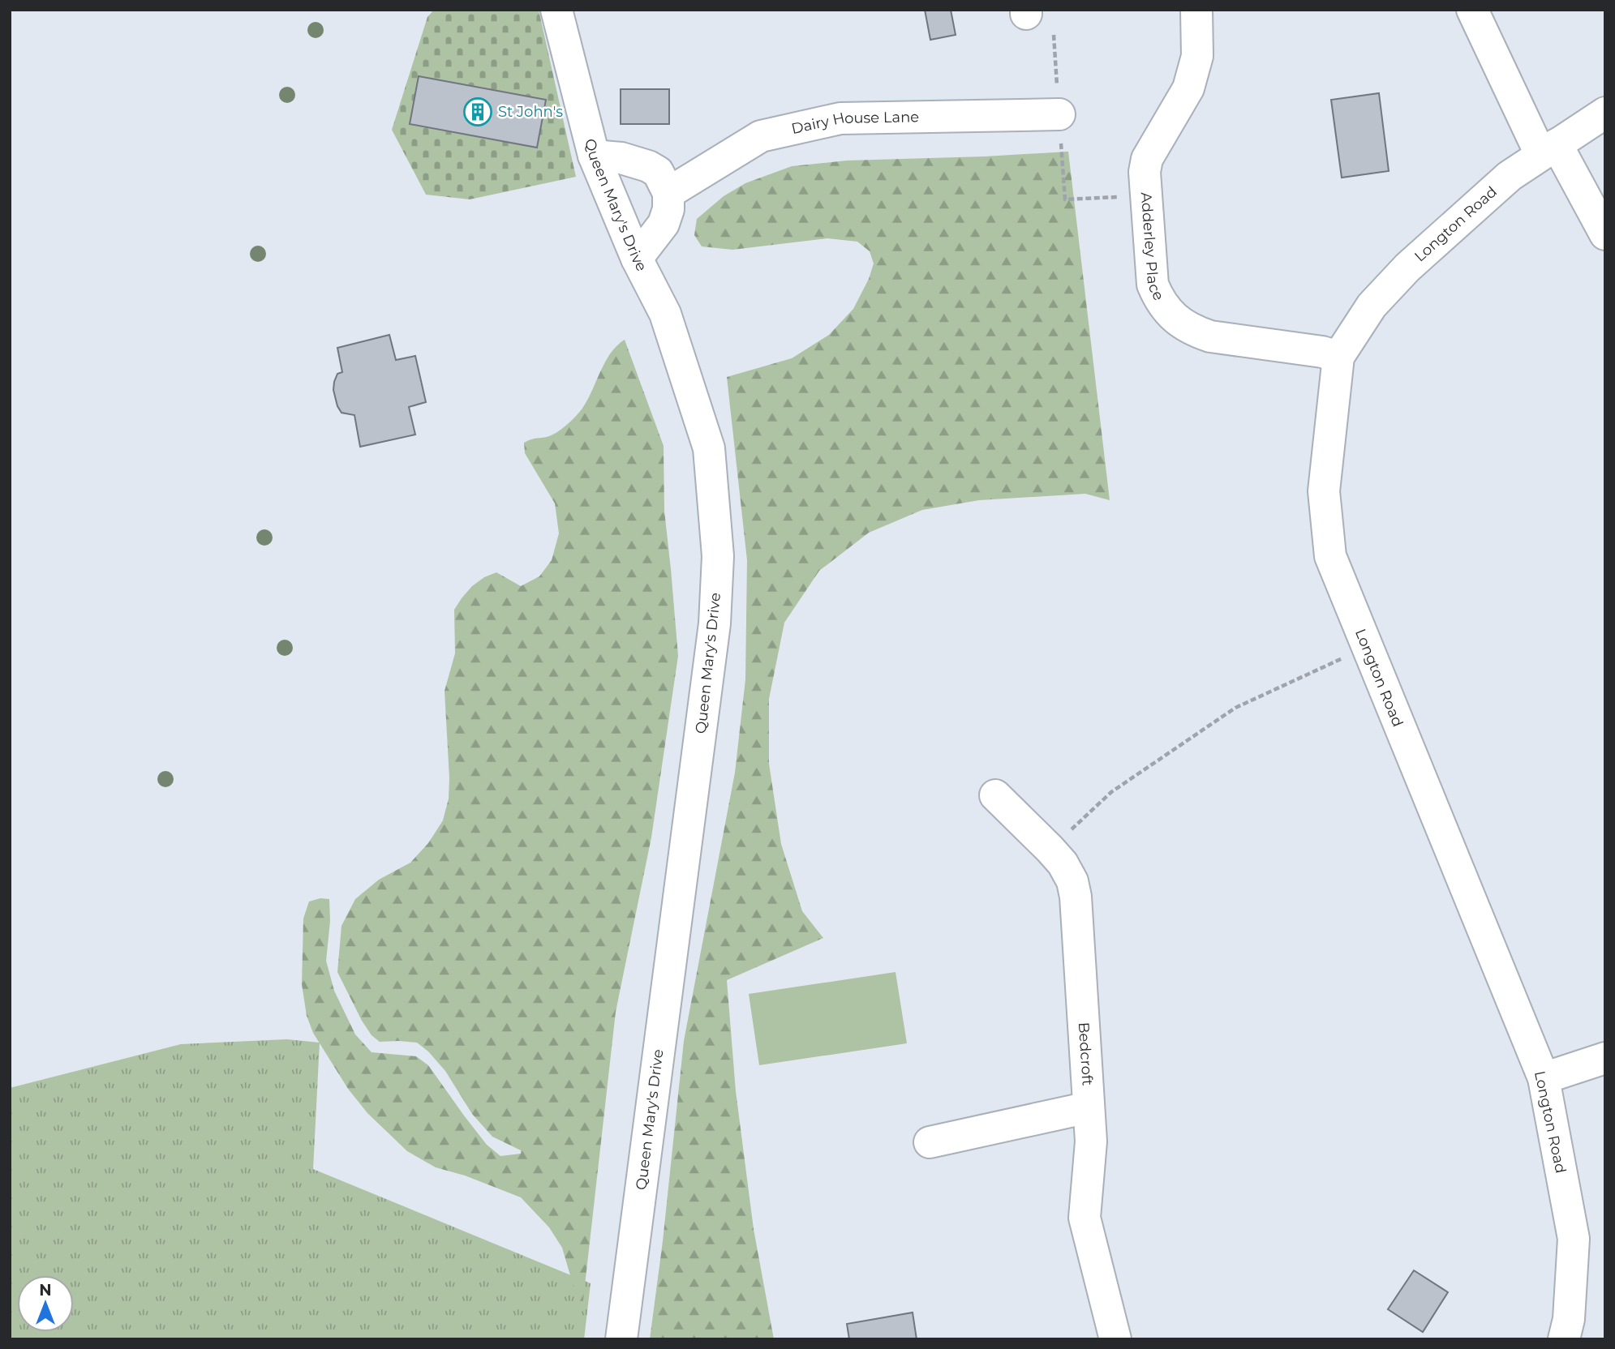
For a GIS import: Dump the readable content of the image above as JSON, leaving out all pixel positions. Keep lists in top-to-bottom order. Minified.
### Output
{"streets":{"street":["Dairy House Lane","Queen Mary's Drive","Longton Road","Adderley Place","Bedcroft"]},"crossings":[["Longton Road","Adderley Place"]],"places":{"building":["St John's"]},"north":"top"}
